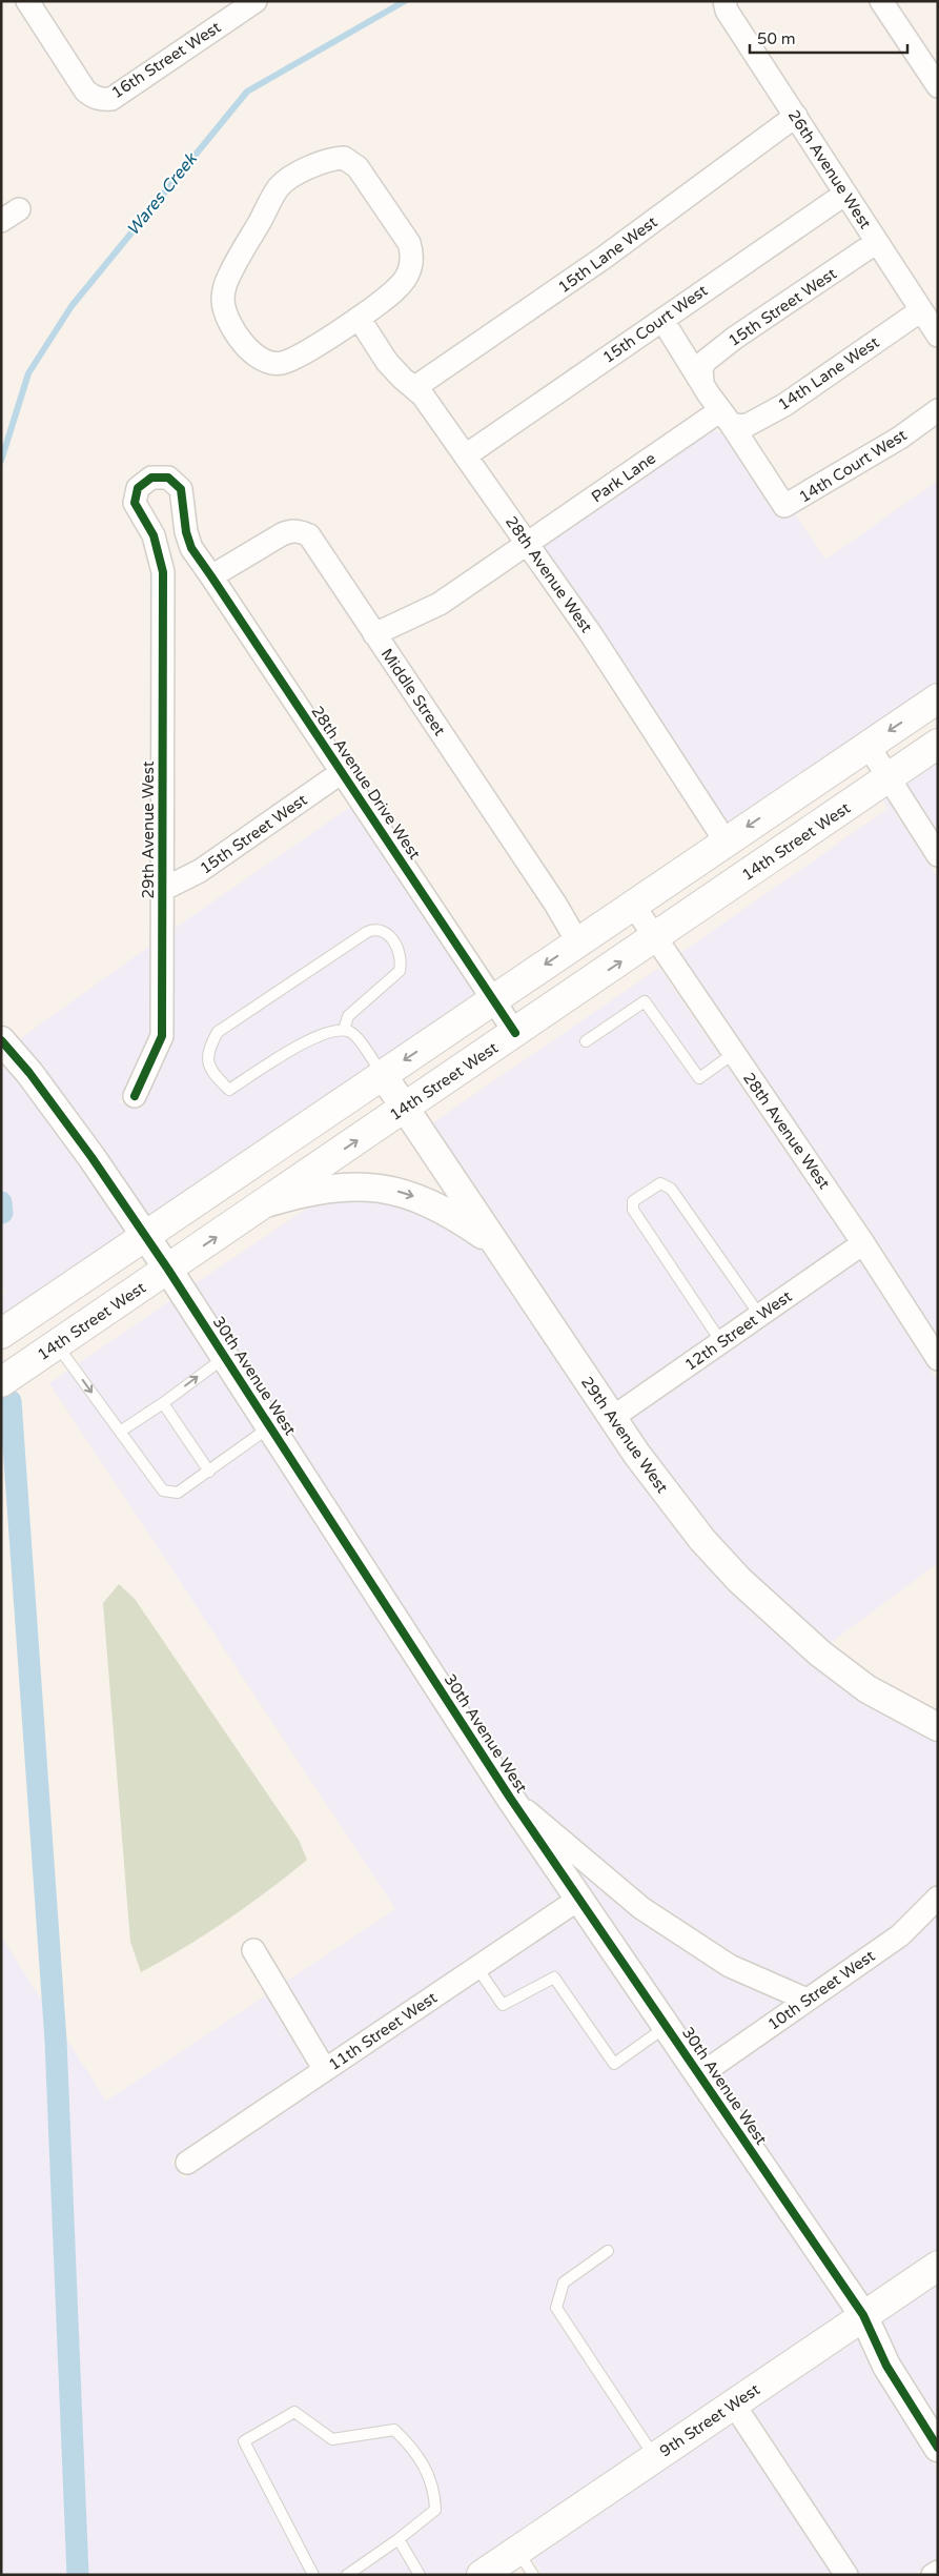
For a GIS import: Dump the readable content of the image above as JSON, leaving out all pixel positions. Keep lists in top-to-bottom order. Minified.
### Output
{"streets":{"main road":["14th Street West","9th Street West"],"street":["16th Street West","26th Avenue West","15th Lane West","15th Street West","15th Court West","14th Lane West","14th Court West","Park Lane","28th Avenue West","Middle Street","28th Avenue Drive West","29th Avenue West","12th Street West","30th Avenue West","10th Street West","11th Street West"]},"crossings":[["26th Avenue West","15th Lane West"],["26th Avenue West","15th Street West"],["26th Avenue West","15th Court West"],["26th Avenue West","14th Lane West"],["15th Lane West","28th Avenue West"],["15th Street West","28th Avenue Drive West"],["15th Street West","29th Avenue West"],["15th Court West","28th Avenue West"],["14th Lane West","14th Court West"],["14th Lane West","Park Lane"],["14th Court West","Park Lane"],["Park Lane","28th Avenue West"],["Park Lane","Middle Street"],["28th Avenue West","14th Street West"],["28th Avenue West","12th Street West"],["Middle Street","28th Avenue Drive West"],["28th Avenue Drive West","14th Street West"],["29th Avenue West","14th Street West"],["29th Avenue West","12th Street West"],["14th Street West","30th Avenue West"],["30th Avenue West","10th Street West"],["30th Avenue West","11th Street West"],["30th Avenue West","9th Street West"]],"water":["Wares Creek"],"scale_bar":"50 m"}
